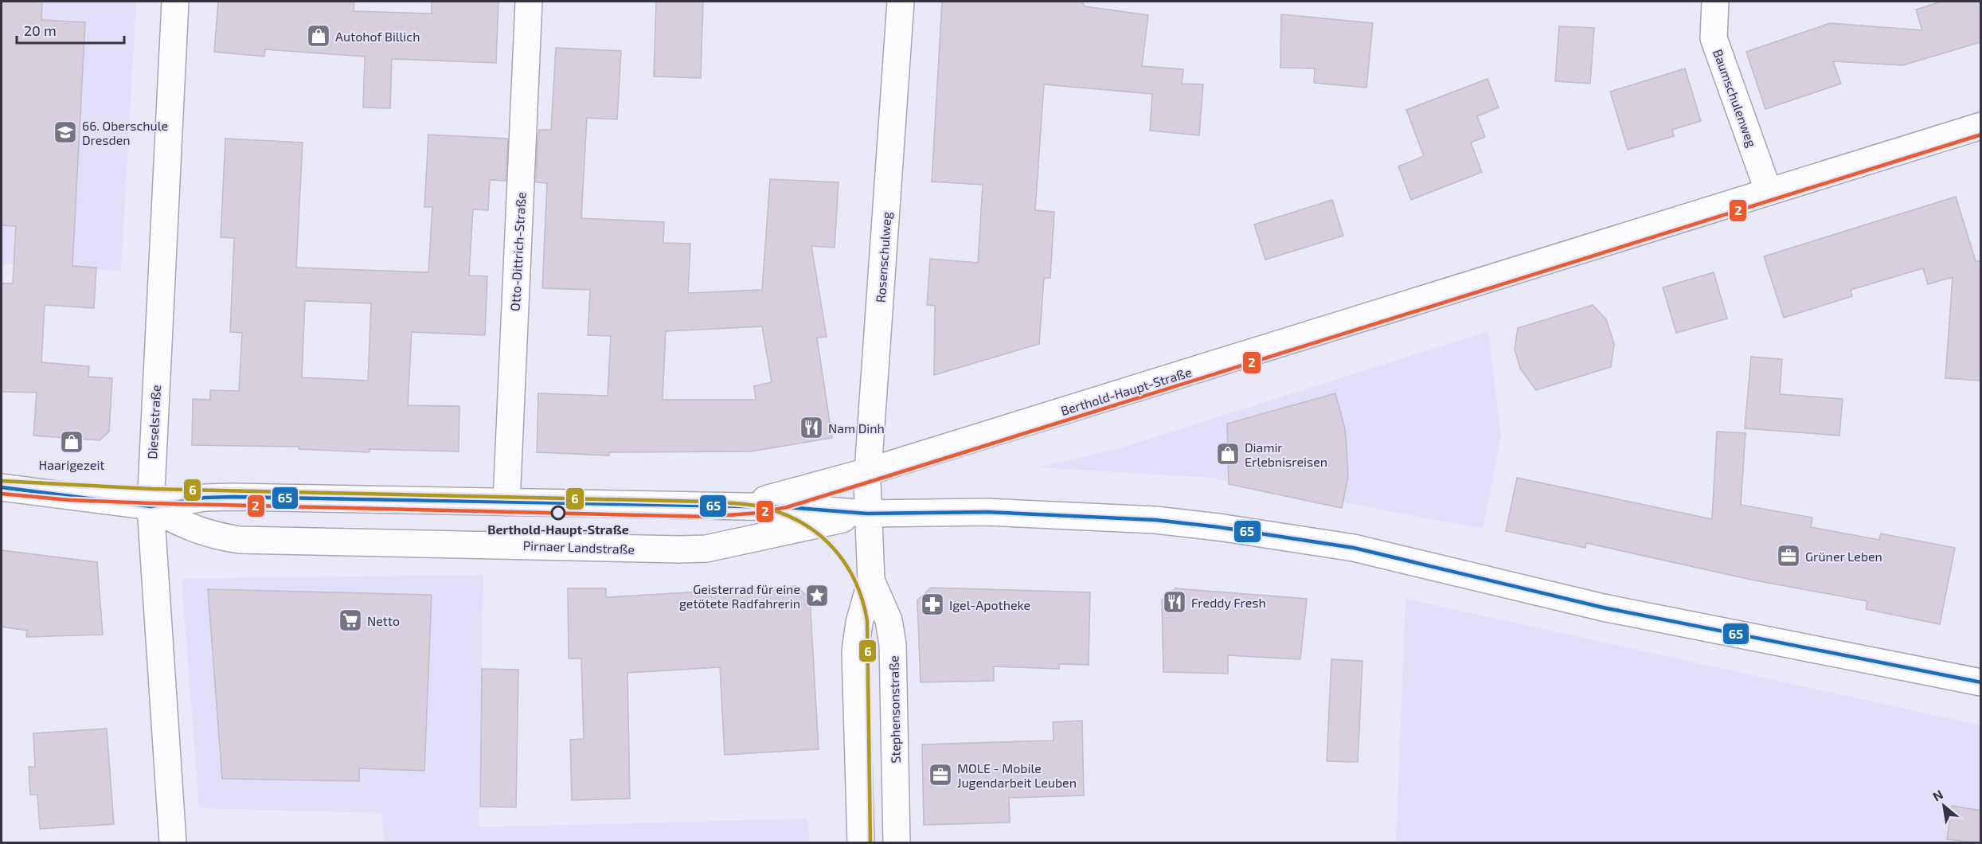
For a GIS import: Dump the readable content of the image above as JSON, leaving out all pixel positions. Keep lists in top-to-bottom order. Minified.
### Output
{"streets":{"street":["Baumschulenweg","Otto-Dittrich-Straße","Rosenschulweg","Berthold-Haupt-Straße","Dieselstraße","Pirnaer Landstraße","Stephensonstraße"]},"crossings":[["Baumschulenweg","Berthold-Haupt-Straße"],["Otto-Dittrich-Straße","Pirnaer Landstraße"],["Rosenschulweg","Berthold-Haupt-Straße"],["Rosenschulweg","Pirnaer Landstraße"],["Rosenschulweg","Stephensonstraße"],["Berthold-Haupt-Straße","Pirnaer Landstraße"],["Dieselstraße","Pirnaer Landstraße"],["Pirnaer Landstraße","Stephensonstraße"]],"places":{"shop":["Autohof Billich","Haarigezeit","Diamir Erlebnisreisen"],"school or university":["66. Oberschule Dresden"],"restaurant":["Nam Dinh","Freddy Fresh"],"other":["Berthold-Haupt-Straße"],"office":["Grüner Leben","MOLE - Mobile Jugendarbeit Leuben"],"place":["Geisterrad für eine getötete Radfahrerin"],"pharmacy":["Igel-Apotheke"],"supermarket":["Netto"]},"lines":["transit line 2","transit line 6","transit line 65"],"scale_bar":"20 m","north":"top left"}
